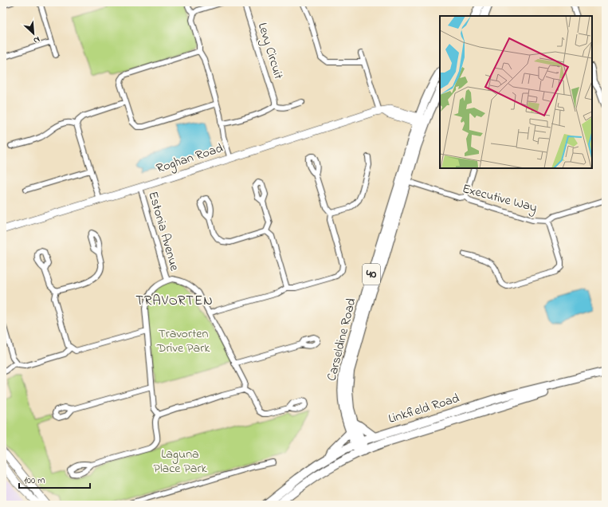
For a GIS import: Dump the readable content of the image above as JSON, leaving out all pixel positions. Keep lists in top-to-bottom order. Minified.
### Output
{"streets":{"main road":["40","Carseldine Road","Linkfield Road"],"street":["Levy Circuit","Roghan Road","Executive Way","Estonia Avenue"]},"crossings":[["Roghan Road","Estonia Avenue"],["Roghan Road","40"],["Roghan Road","Carseldine Road"],["Executive Way","Carseldine Road"],["40","Carseldine Road"],["Carseldine Road","Linkfield Road"]],"districts":["TRAVORTEN"],"parks":["Travorten Drive Park","Laguna Place Park"],"scale_bar":"100 m","north":"bottom right"}
